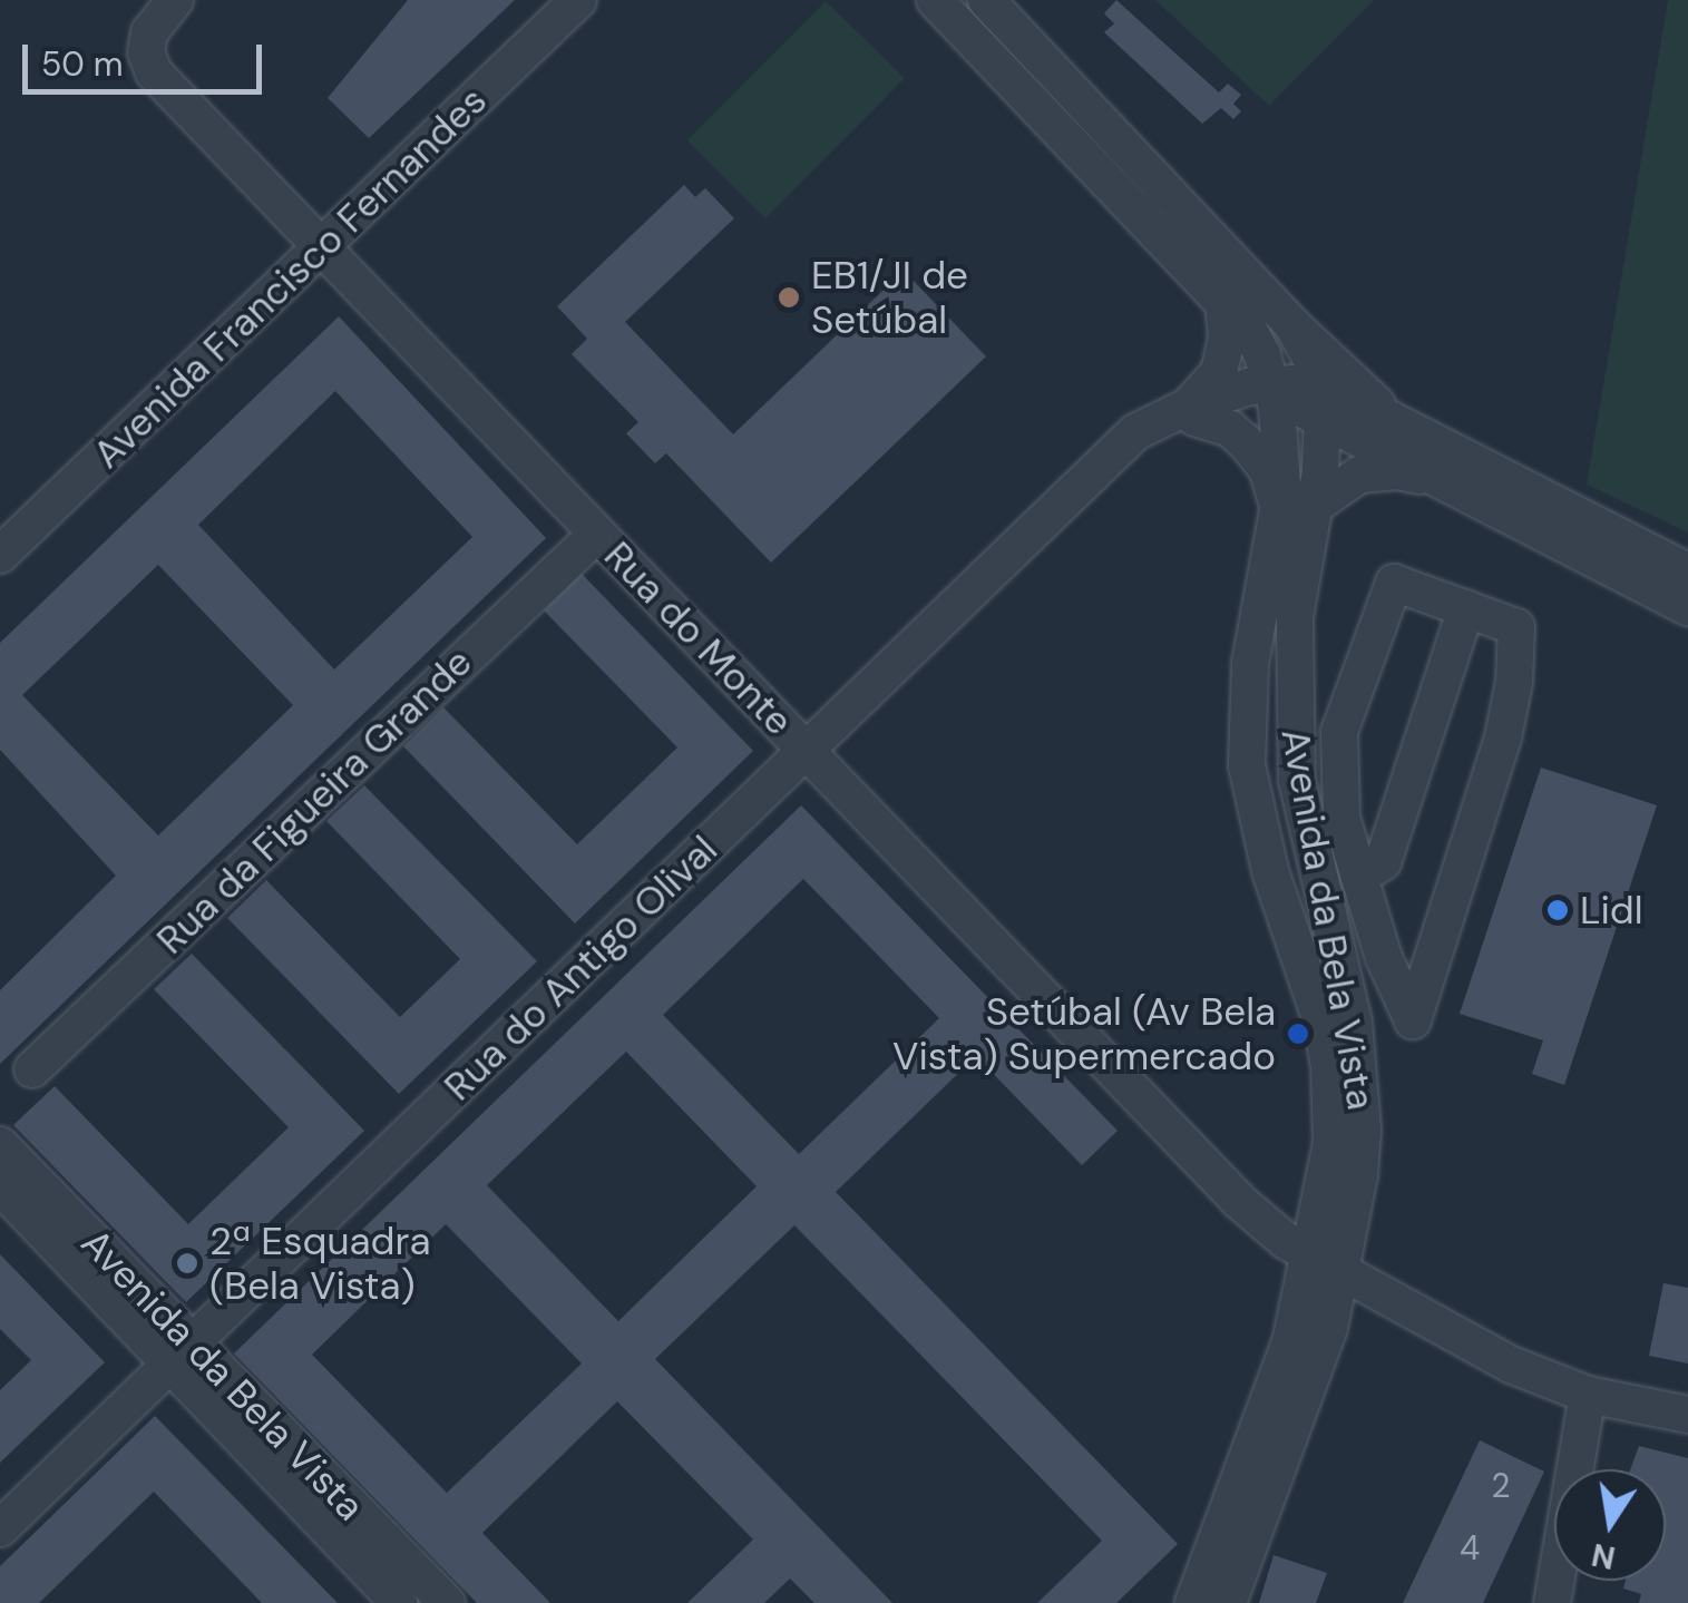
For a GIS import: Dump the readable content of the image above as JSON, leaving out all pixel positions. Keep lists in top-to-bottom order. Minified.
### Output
{"streets":{"street":["Avenida Francisco Fernandes","Rua do Monte","Rua da Figueira Grande","Avenida da Bela Vista","Rua do Antigo Olival"]},"crossings":[["Avenida Francisco Fernandes","Rua do Monte"],["Rua do Monte","Rua da Figueira Grande"],["Rua do Monte","Avenida da Bela Vista"],["Rua do Monte","Rua do Antigo Olival"],["Avenida da Bela Vista","Rua do Antigo Olival"]],"places":["EB1/JI de Setúbal","Lidl","Setúbal (Av Bela Vista) Supermercado","2ª Esquadra (Bela Vista)"],"house_numbers":["2","4"],"scale_bar":"50 m","north":"bottom"}
